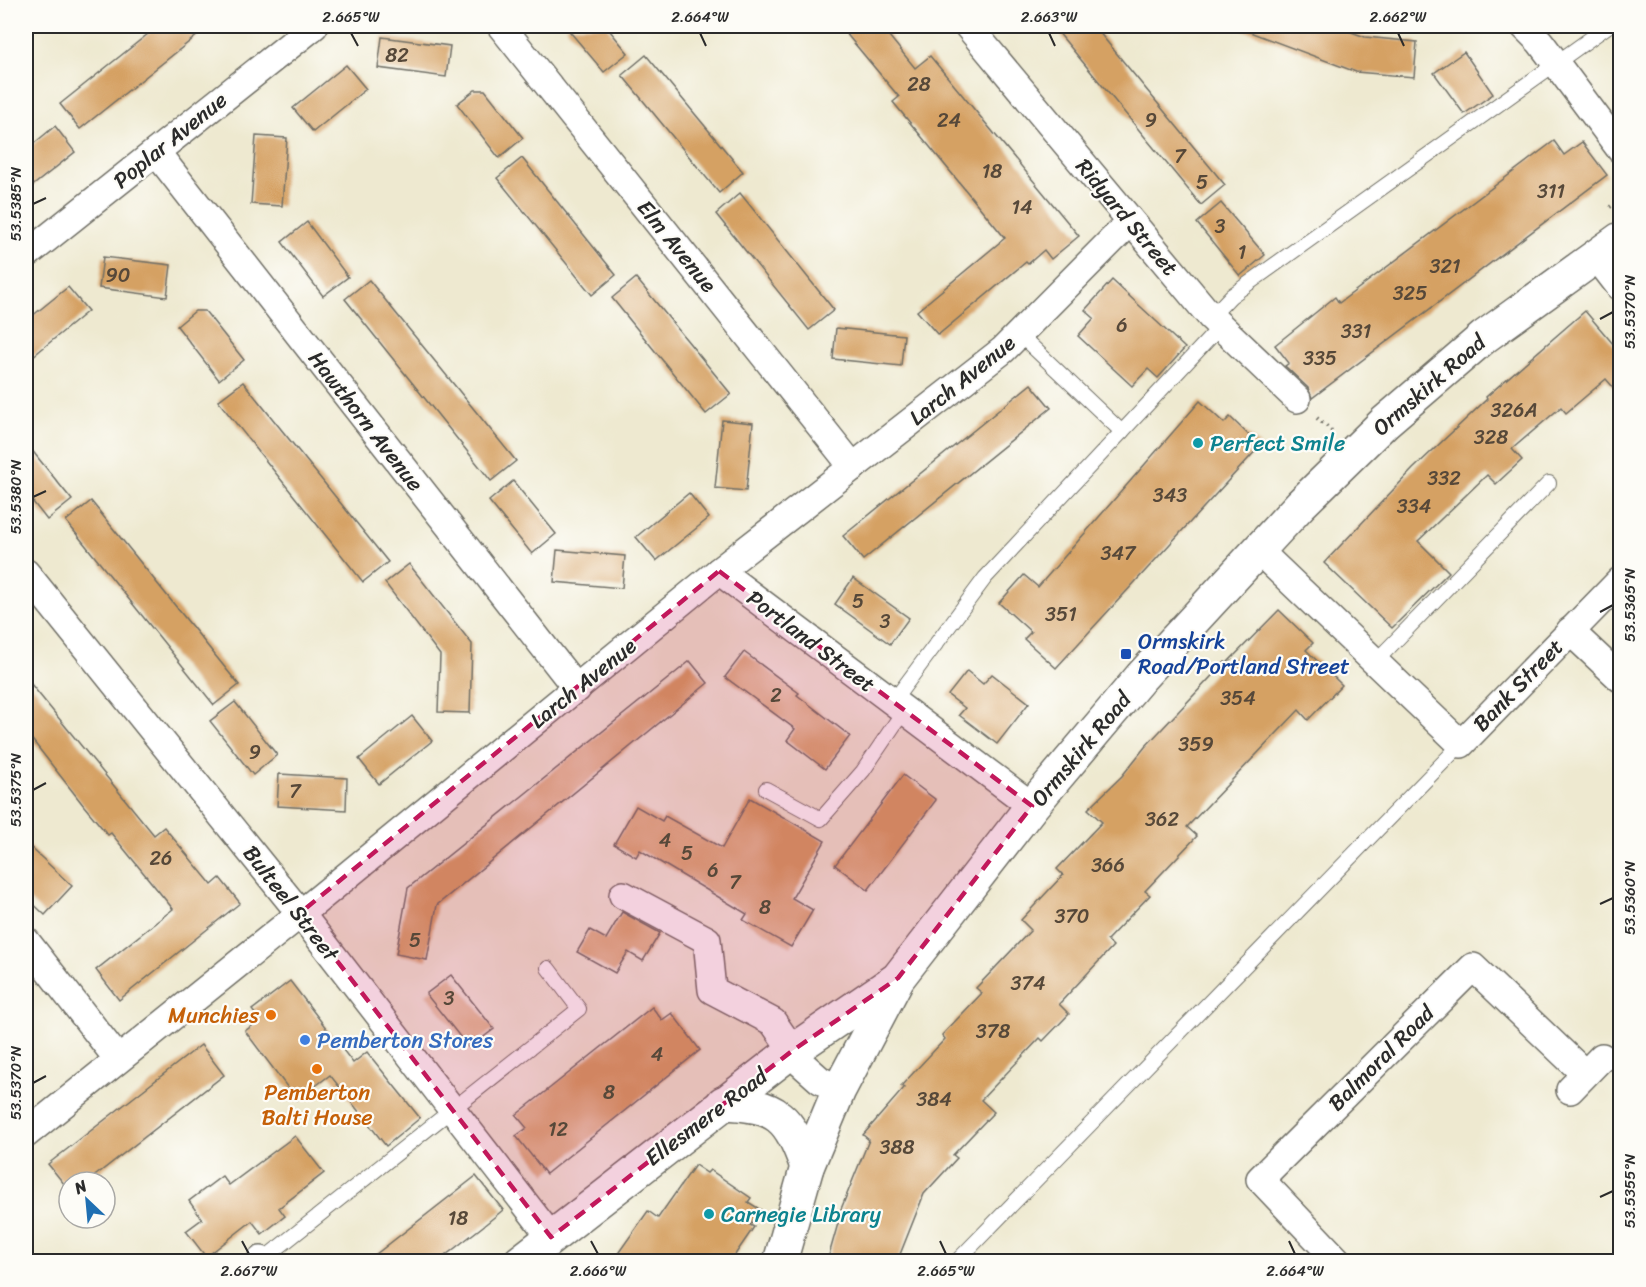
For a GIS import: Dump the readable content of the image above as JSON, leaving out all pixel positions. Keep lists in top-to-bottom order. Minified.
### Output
{"streets":{"highway":["Ormskirk Road","Ellesmere Road"],"street":["Poplar Avenue","Ridyard Street","Elm Avenue","Larch Avenue","Hawthorn Avenue","Portland Street","Bank Street","Bulteel Street","Balmoral Road"]},"crossings":[["Poplar Avenue","Hawthorn Avenue"],["Ridyard Street","Larch Avenue"],["Elm Avenue","Larch Avenue"],["Larch Avenue","Hawthorn Avenue"],["Larch Avenue","Portland Street"],["Larch Avenue","Bulteel Street"],["Ormskirk Road","Portland Street"],["Ormskirk Road","Bank Street"],["Ormskirk Road","Ellesmere Road"],["Bulteel Street","Ellesmere Road"]],"places":{"other":["Perfect Smile","Munchies","Pemberton Stores","Pemberton Balti House","Carnegie Library"],"transit":["Ormskirk Road/Portland Street"]},"house_numbers":["82","28","24","9","7","18","5","311","14","3","1","321","90","325","6","331","335","326A","328","332","343","334","347","5","351","3","2","354","359","9","7","362","4","5","26","366","6","7","8","370","5","374","3","378","4","8","384","12","388","18"],"north":"top left","coordinates":["2.665°W","2.664°W","2.663°W","2.662°W","53.5385°N","53.5370°N","53.5380°N","53.5365°N","53.5375°N","53.5360°N","53.5355°N","2.667°W","2.666°W"]}
